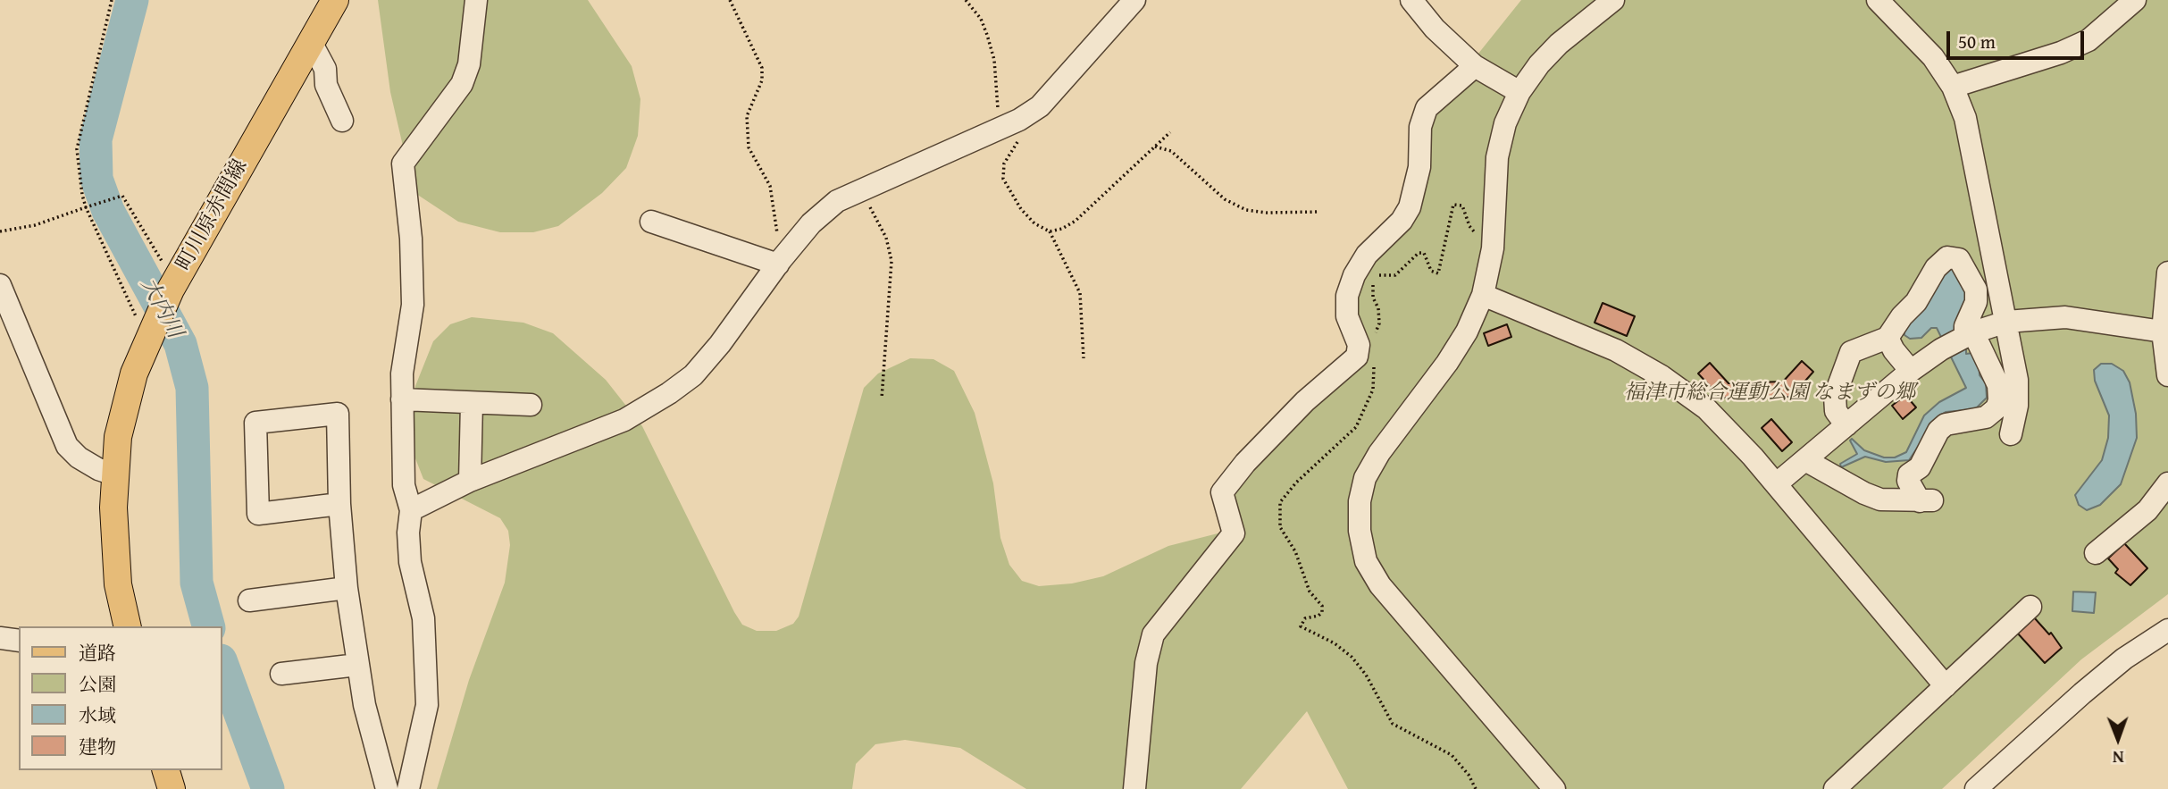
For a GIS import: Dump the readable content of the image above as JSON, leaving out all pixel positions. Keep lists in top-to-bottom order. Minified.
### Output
{"streets":{"main road":["町川原赤間線"]},"water":["大内川"],"parks":["福津市総合運動公園 なまずの郷"],"legend":["道路","公園","水域","建物"],"scale_bar":"50 m","north":"bottom"}
